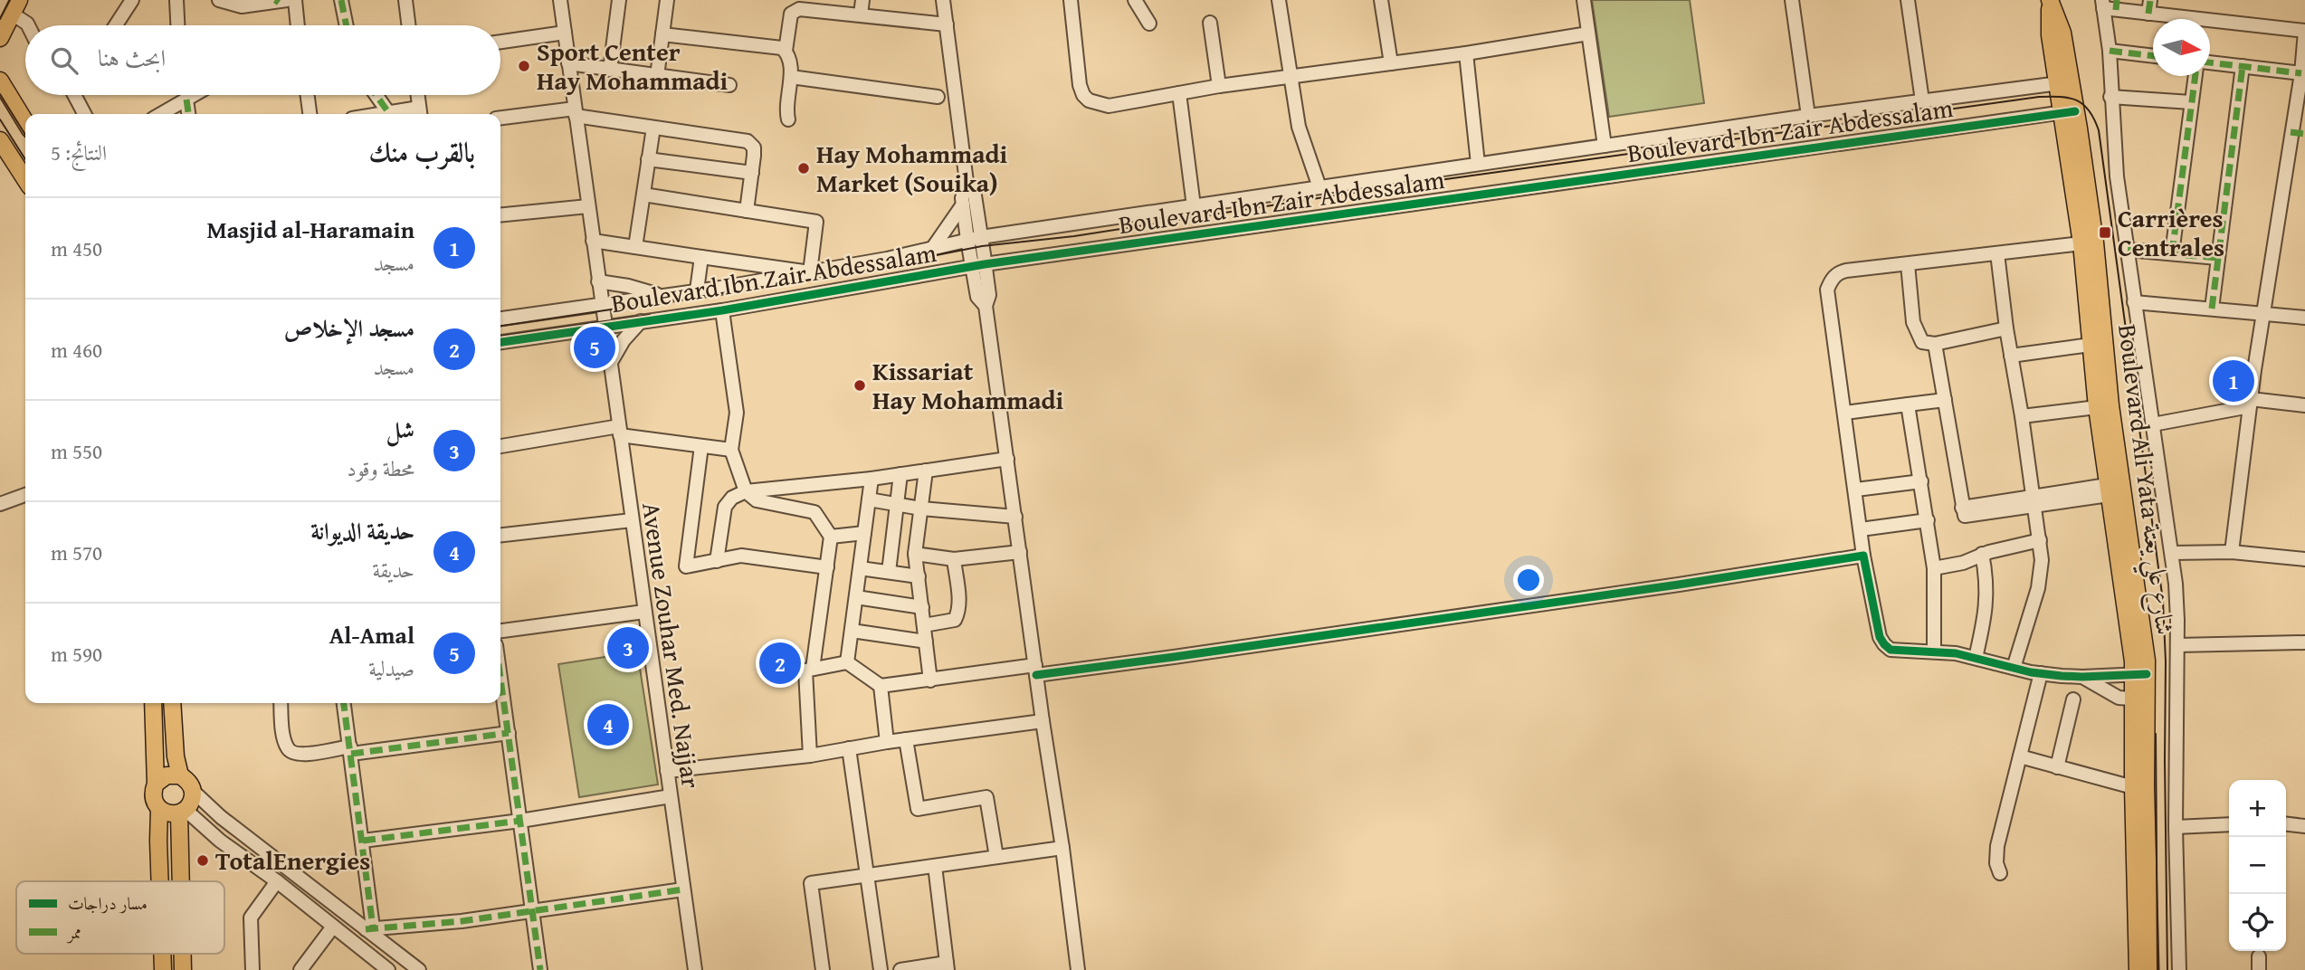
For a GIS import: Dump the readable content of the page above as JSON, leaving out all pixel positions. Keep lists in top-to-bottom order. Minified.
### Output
{"streets":{"main road":["Boulevard Ali Yata شارع علي يعتة"],"street":["Boulevard Ibn Zair Abdessalam","Avenue Zouhar Med. Najjar"]},"crossings":[["Boulevard Ibn Zair Abdessalam","Boulevard Ali Yata شارع علي يعتة"],["Boulevard Ibn Zair Abdessalam","Avenue Zouhar Med. Najjar"]],"places":{"other":["Sport Center Hay Mohammadi","Hay Mohammadi Market (Souika)","Kissariat Hay Mohammadi","TotalEnergies"],"transit":["Carrières Centrales"]},"legend":["مسار دراجات","ممر"],"north":"right","page":{"search":"ابحث هنا","heading":["بالقرب منك","النتائج: 5"],"list":[{"mark":"1","name":"Masjid al-Haramain","note":"مسجد","value":"450 m"},{"mark":"2","name":"مسجد الإخلاص","note":"مسجد","value":"460 m"},{"mark":"3","name":"شل","note":"محطة وقود","value":"550 m"},{"mark":"4","name":"حديقة الديوانة","note":"حديقة","value":"570 m"},{"mark":"5","name":"Al-Amal","note":"صيدلية","value":"590 m"}],"pins":["5","1","3","2","4"],"map_buttons":["+","−"]}}
